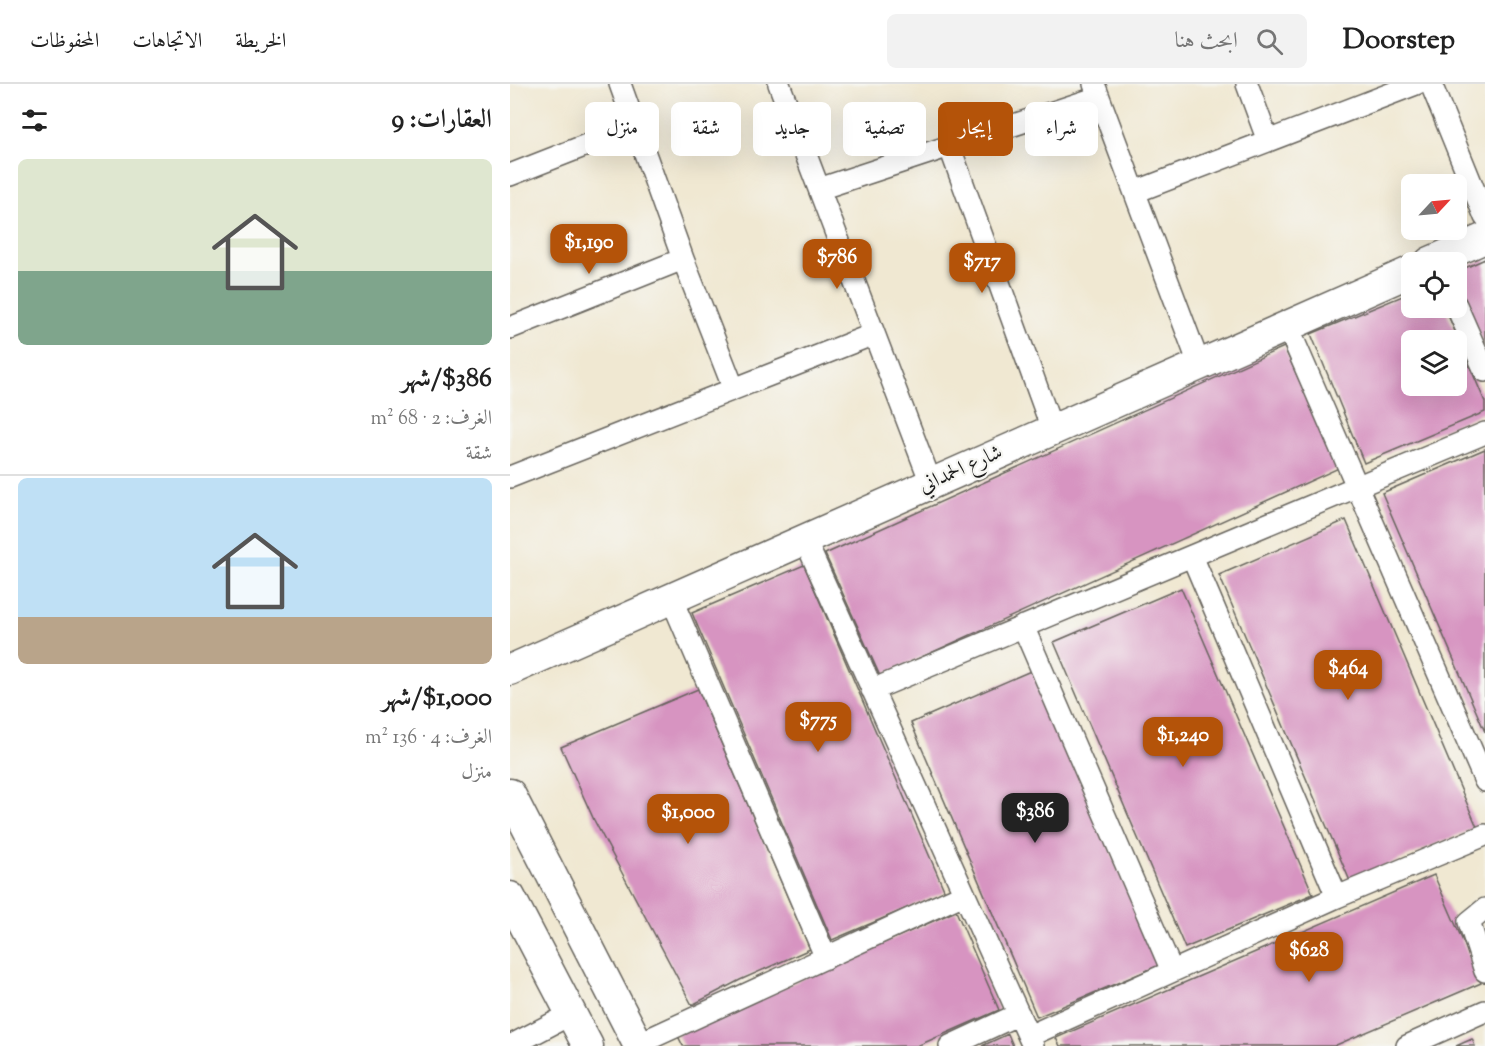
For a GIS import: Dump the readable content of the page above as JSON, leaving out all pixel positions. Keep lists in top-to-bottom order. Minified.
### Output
{"streets":{"street":["شارع الحمداني"]},"north":"top right","page":{"header":"Doorstep","search":"ابحث هنا","nav":["الخريطة","الاتجاهات","المحفوظات"],"heading":"العقارات: 9","chip":["شراء","إيجار","تصفية","جديد","شقة","منزل"],"list":[{"name":"$386/شهر","note":"الغرف: 2 · 68 m² · شقة"},{"name":"$1,000/شهر","note":"الغرف: 4 · 136 m² · منزل"}],"price":["$1,190","$786","$717","$464","$775","$1,240","$386","$1,000","$628"]}}
